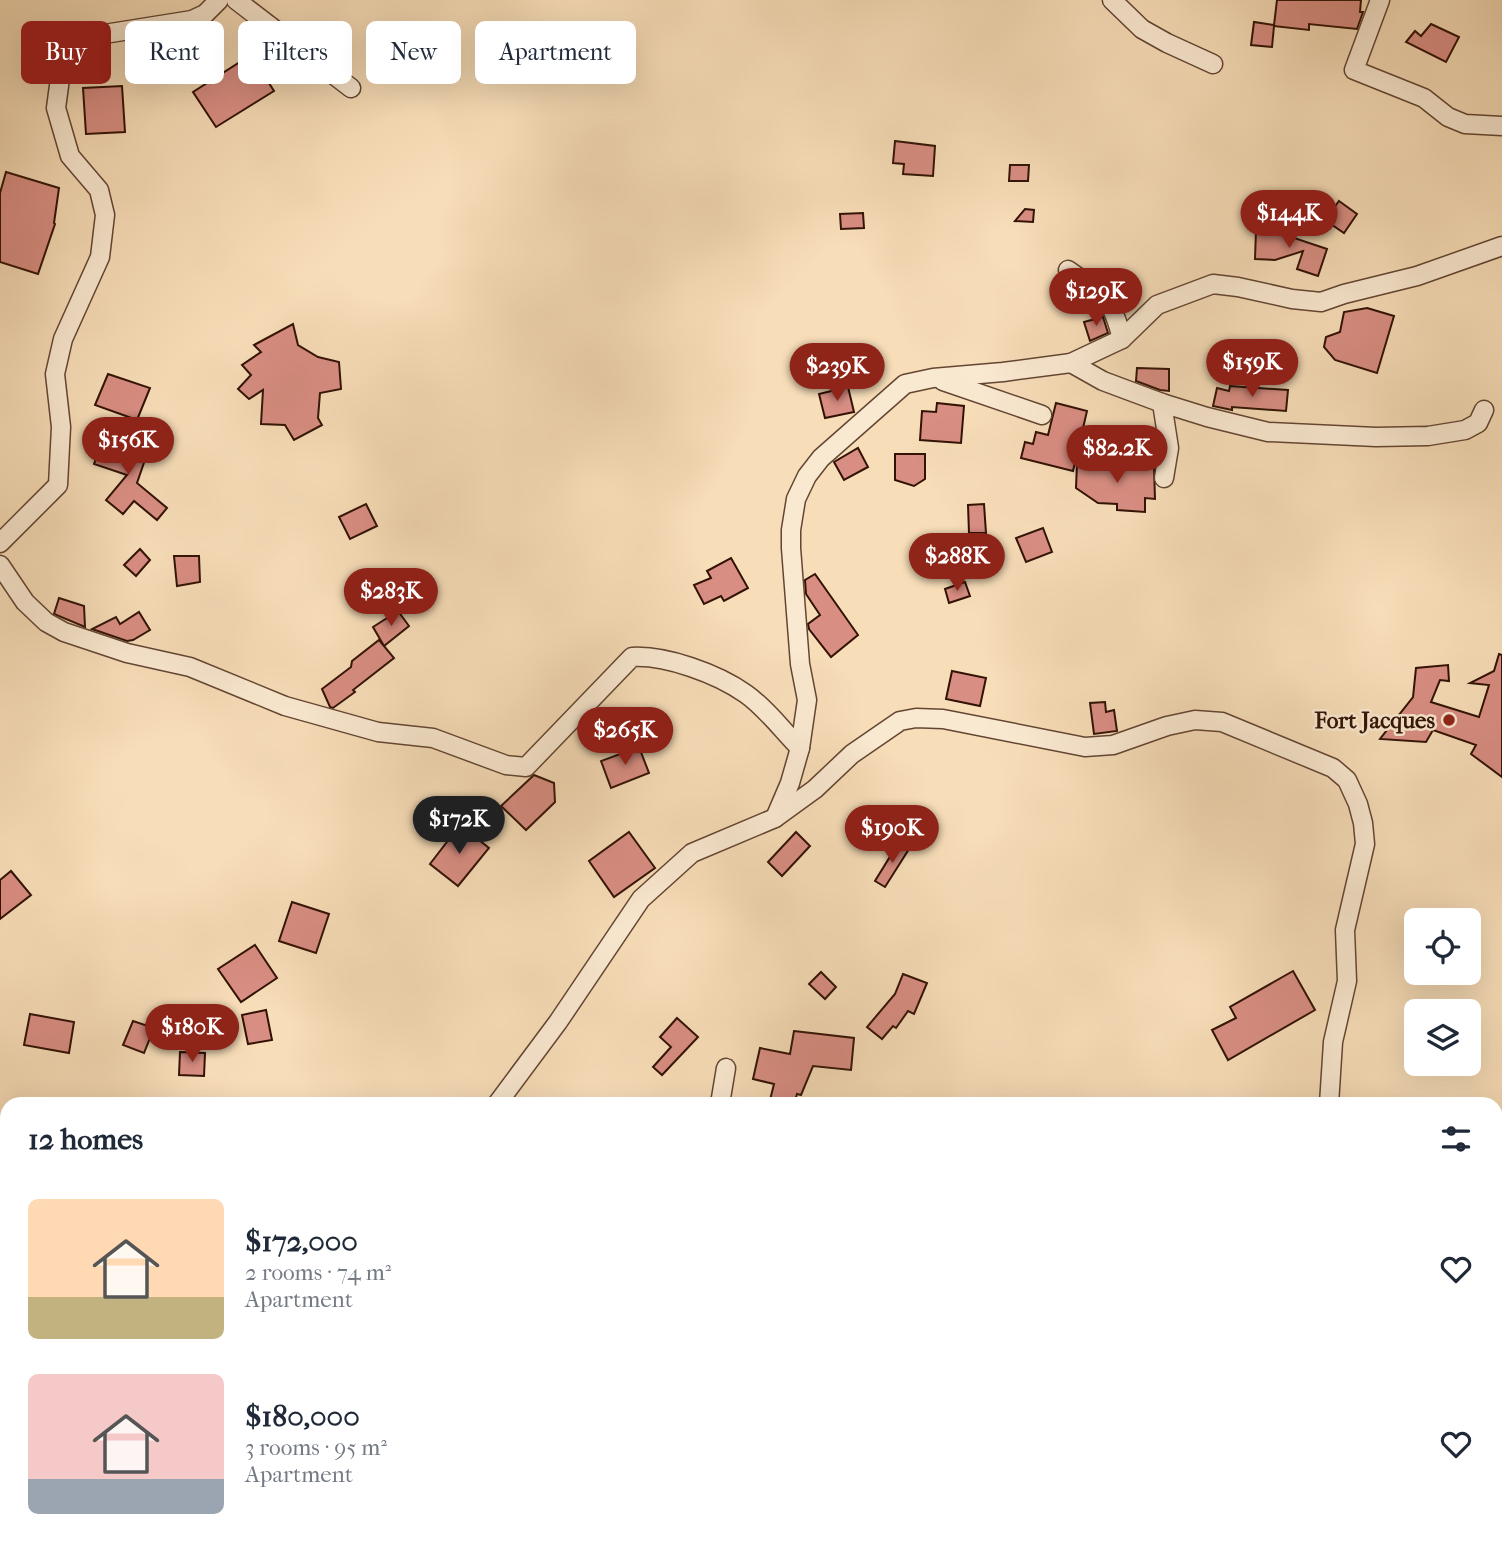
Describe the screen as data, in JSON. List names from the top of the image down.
{
  "places": ["Fort Jacques"],
  "page": {
    "chip": [
      "Buy",
      "Rent",
      "Filters",
      "New",
      "Apartment"
    ],
    "price": [
      "$144K",
      "$129K",
      "$159K",
      "$239K",
      "$156K",
      "$82.2K",
      "$288K",
      "$283K",
      "$265K",
      "$172K",
      "$190K",
      "$180K"
    ],
    "heading": "12 homes",
    "list": [
      {
        "name": "$172,000",
        "note": "2 rooms · 74 m² · Apartment"
      },
      {
        "name": "$180,000",
        "note": "3 rooms · 95 m² · Apartment"
      }
    ]
  }
}
